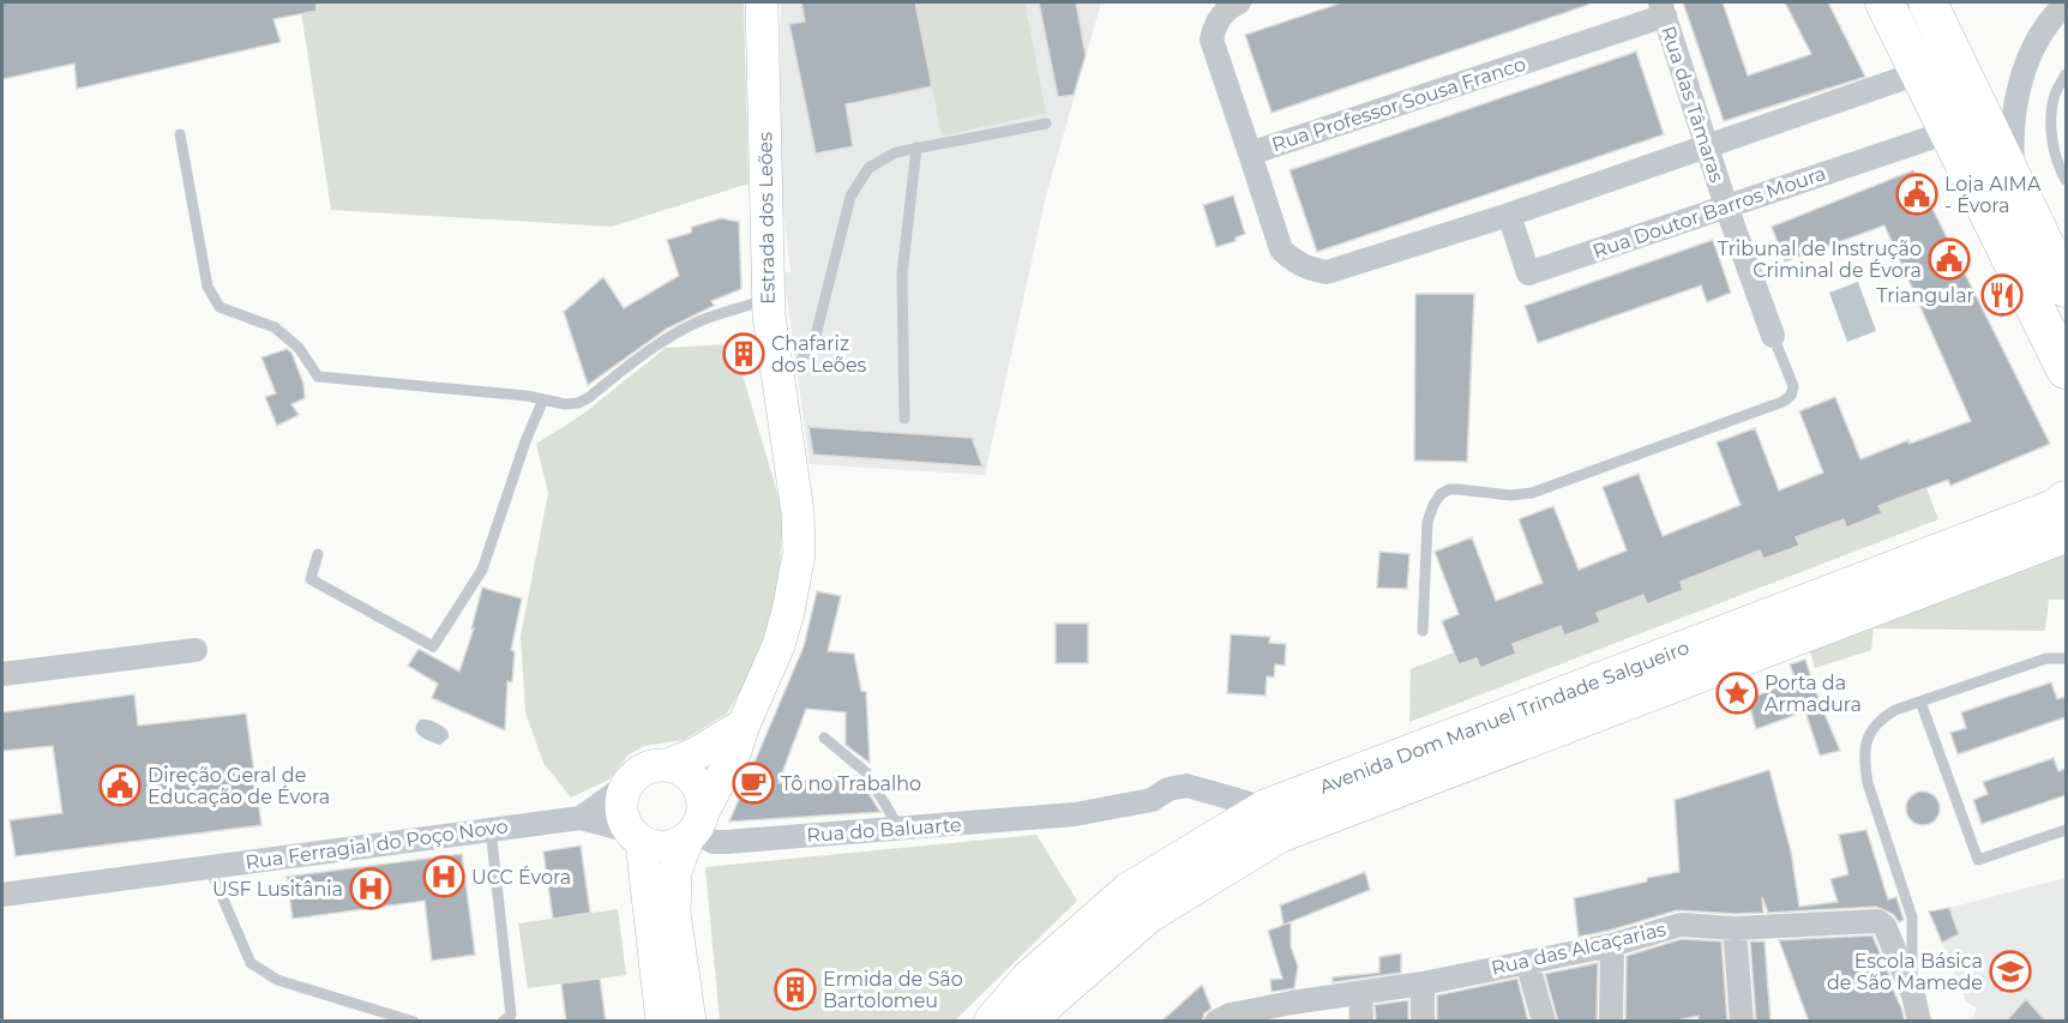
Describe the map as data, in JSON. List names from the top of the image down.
{
  "streets": {
    "main road": ["Estrada dos Leões", "Avenida Dom Manuel Trindade Salgueiro"],
    "street": [
      "Rua Professor Sousa Franco",
      "Rua das Tâmaras",
      "Rua Doutor Barros Moura",
      "Rua do Baluarte",
      "Rua Ferragial do Poço Novo",
      "Rua das Alcaçarias"
    ]
  },
  "crossings": [
    ["Rua Professor Sousa Franco", "Rua das Tâmaras"],
    ["Rua das Tâmaras", "Rua Doutor Barros Moura"],
    ["Estrada dos Leões", "Rua do Baluarte"],
    ["Avenida Dom Manuel Trindade Salgueiro", "Rua do Baluarte"]
  ],
  "places": {
    "public building": ["Loja AIMA - Évora", "Tribunal de Instrução Criminal de Évora", "Direção Geral de Educação de Évora"],
    "restaurant": ["Triangular"],
    "building": ["Chafariz dos Leões", "Ermida de São Bartolomeu"],
    "place": ["Porta da Armadura"],
    "cafe": ["Tô no Trabalho"],
    "hospital": ["UCC Évora", "USF Lusitânia"],
    "school or university": ["Escola Básica de São Mamede"]
  }
}
